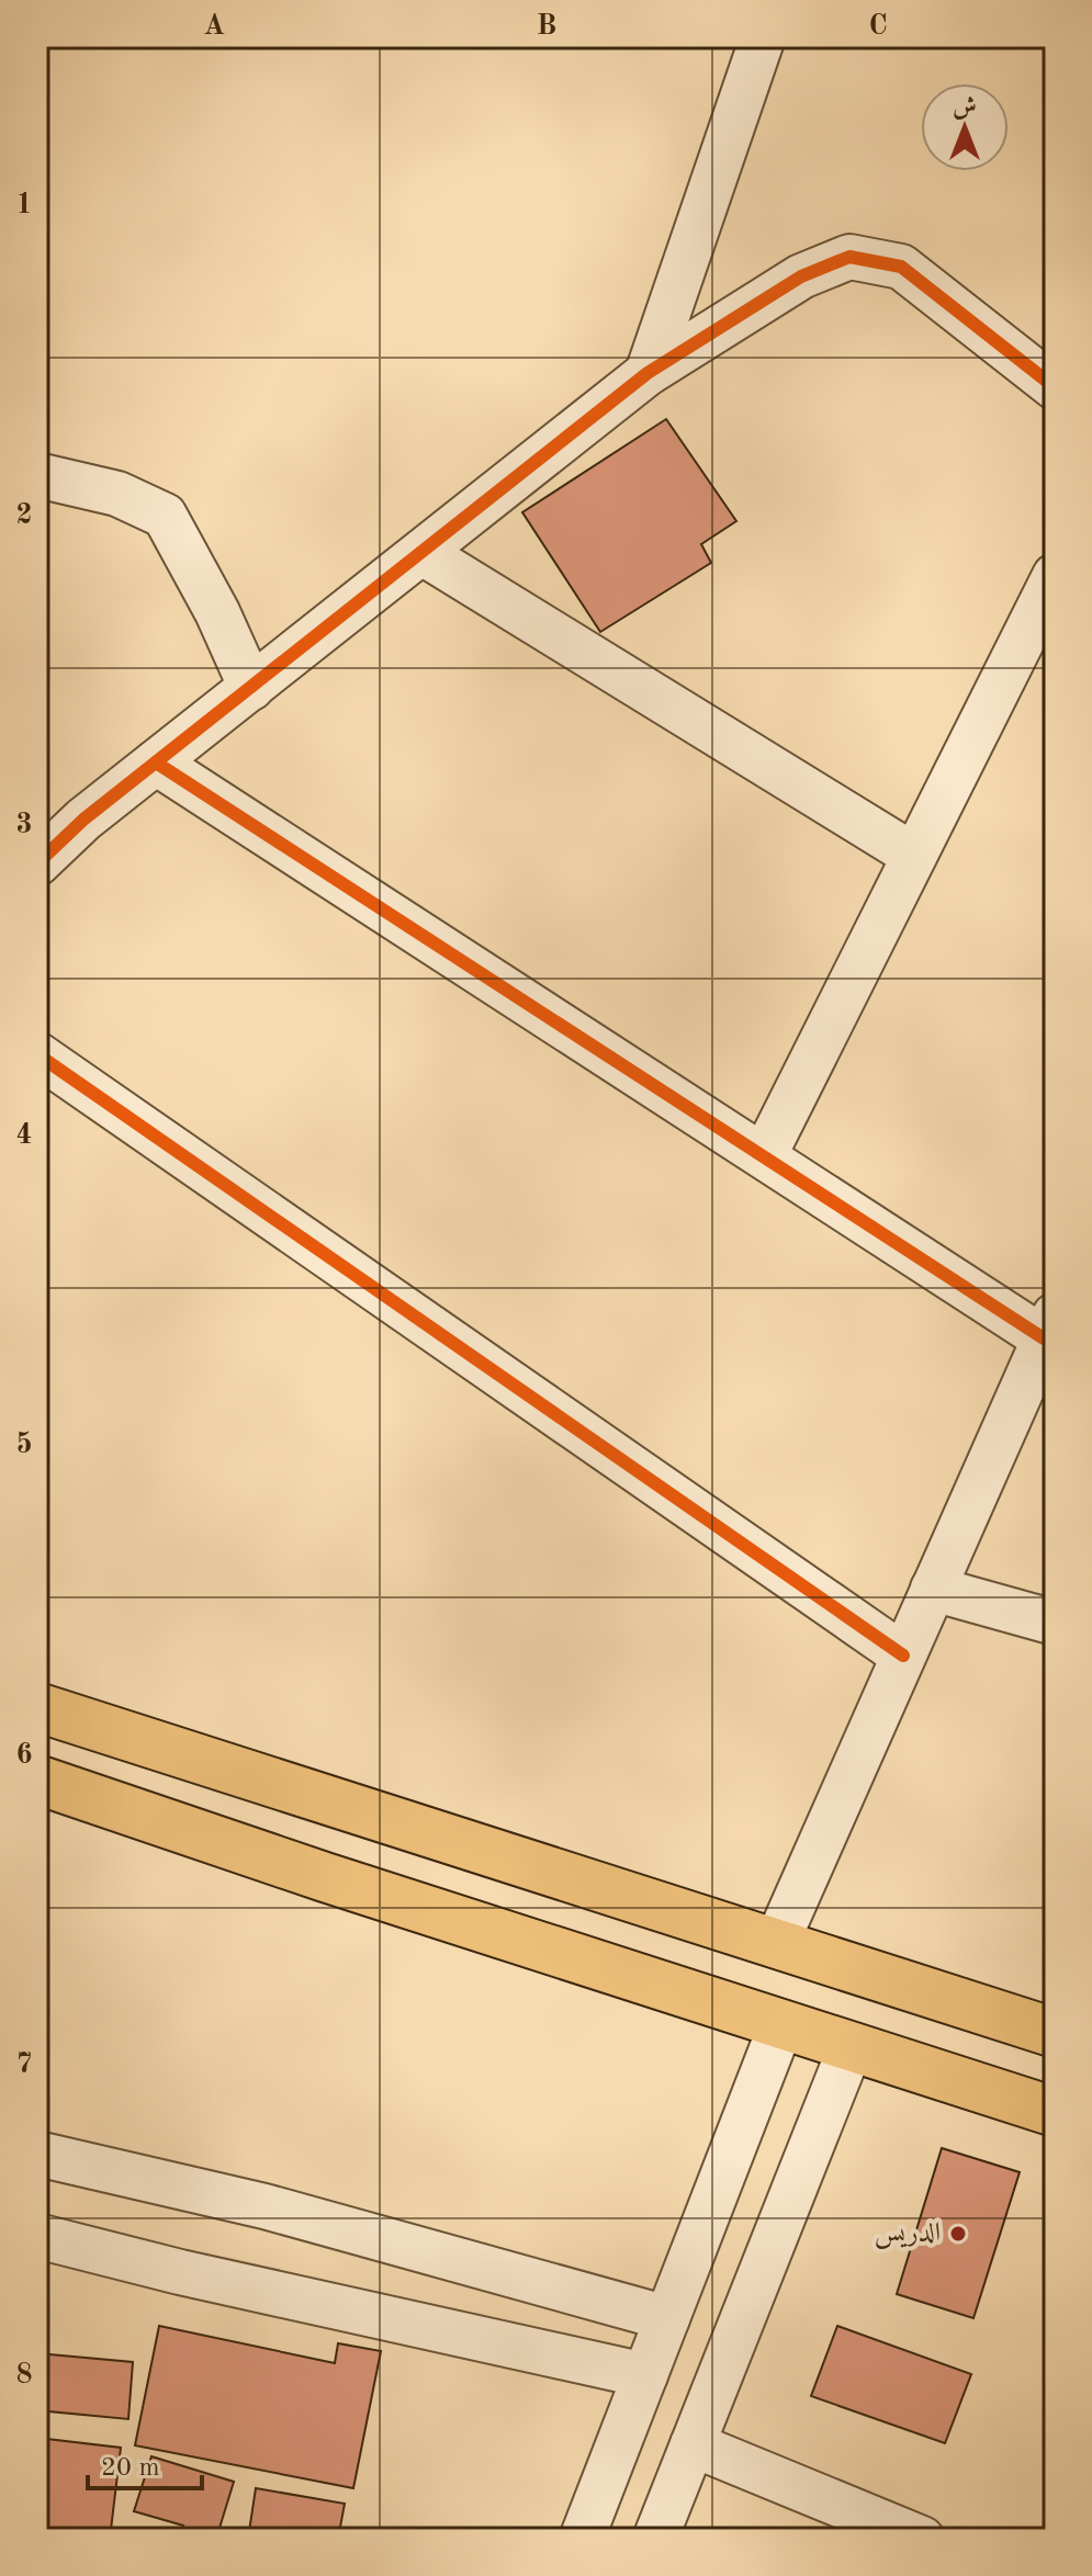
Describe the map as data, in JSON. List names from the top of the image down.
{
  "places": ["الدريس"],
  "scale_bar": "20 m",
  "north": "top",
  "grid": {
    "columns": ["A", "B", "C"],
    "rows": [
      "1",
      "2",
      "3",
      "4",
      "5",
      "6",
      "7",
      "8"
    ]
  }
}
